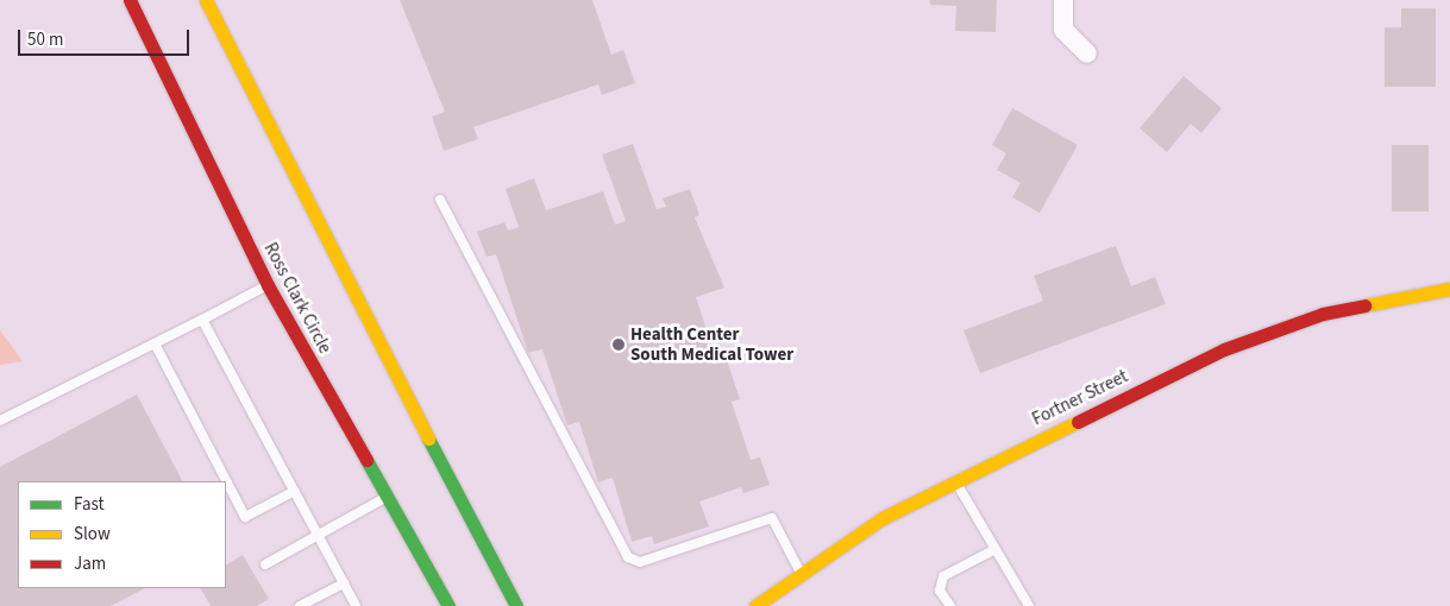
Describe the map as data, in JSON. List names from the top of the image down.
{
  "streets": {
    "main road": ["Ross Clark Circle", "Fortner Street"]
  },
  "places": ["Health Center South Medical Tower"],
  "legend": ["Fast", "Slow", "Jam"],
  "scale_bar": "50 m"
}
